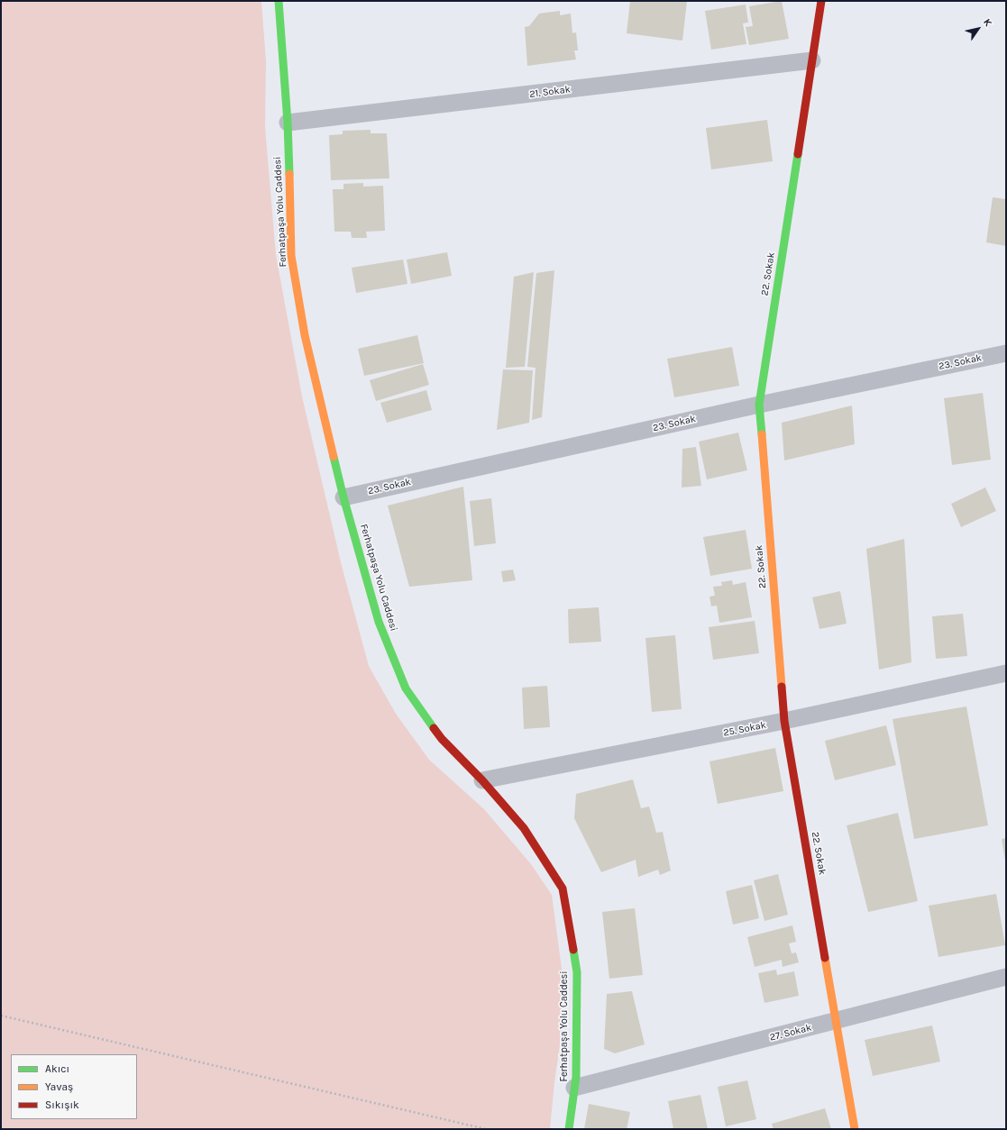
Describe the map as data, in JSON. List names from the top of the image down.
{
  "streets": {
    "main road": ["Ferhatpaşa Yolu Caddesi", "22. Sokak"],
    "street": [
      "21. Sokak",
      "23. Sokak",
      "25. Sokak",
      "27. Sokak"
    ]
  },
  "crossings": [
    ["21. Sokak", "Ferhatpaşa Yolu Caddesi"],
    ["21. Sokak", "22. Sokak"],
    ["Ferhatpaşa Yolu Caddesi", "23. Sokak"],
    ["Ferhatpaşa Yolu Caddesi", "25. Sokak"],
    ["Ferhatpaşa Yolu Caddesi", "27. Sokak"],
    ["22. Sokak", "23. Sokak"],
    ["22. Sokak", "25. Sokak"],
    ["22. Sokak", "27. Sokak"]
  ],
  "legend": ["Akıcı", "Yavaş", "Sıkışık"],
  "north": "top right"
}
